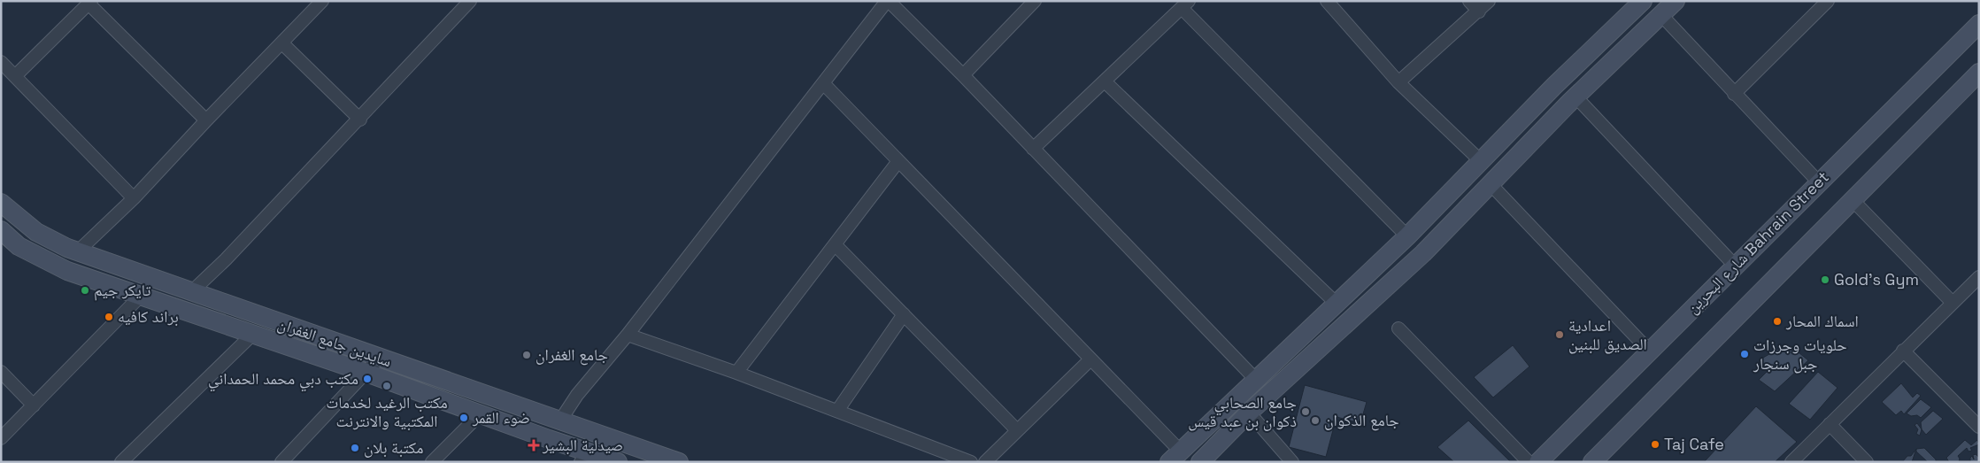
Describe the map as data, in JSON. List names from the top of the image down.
{
  "streets": {
    "street": ["شارع البحرين Bahrain Street", "سايدين جامع الغفران"]
  },
  "places": {
    "other": [
      "Gold's Gym",
      "تايكر جيم",
      "براند كافيه",
      "اسماك المحار",
      "اعدادية الصديق للبنين",
      "حلويات وجرزات جبل سنجار",
      "جامع الغفران",
      "مكتب دبي محمد الحمداني",
      "مكتب الرغيد لخدمات المكتبية والانترنت",
      "جامع الصحابي ذكوان بن عبد قيس",
      "ضوء القمر",
      "جامع الذكوان",
      "Taj Cafe",
      "مكتبة بلان"
    ],
    "health": ["صيدلية البشير"]
  }
}
